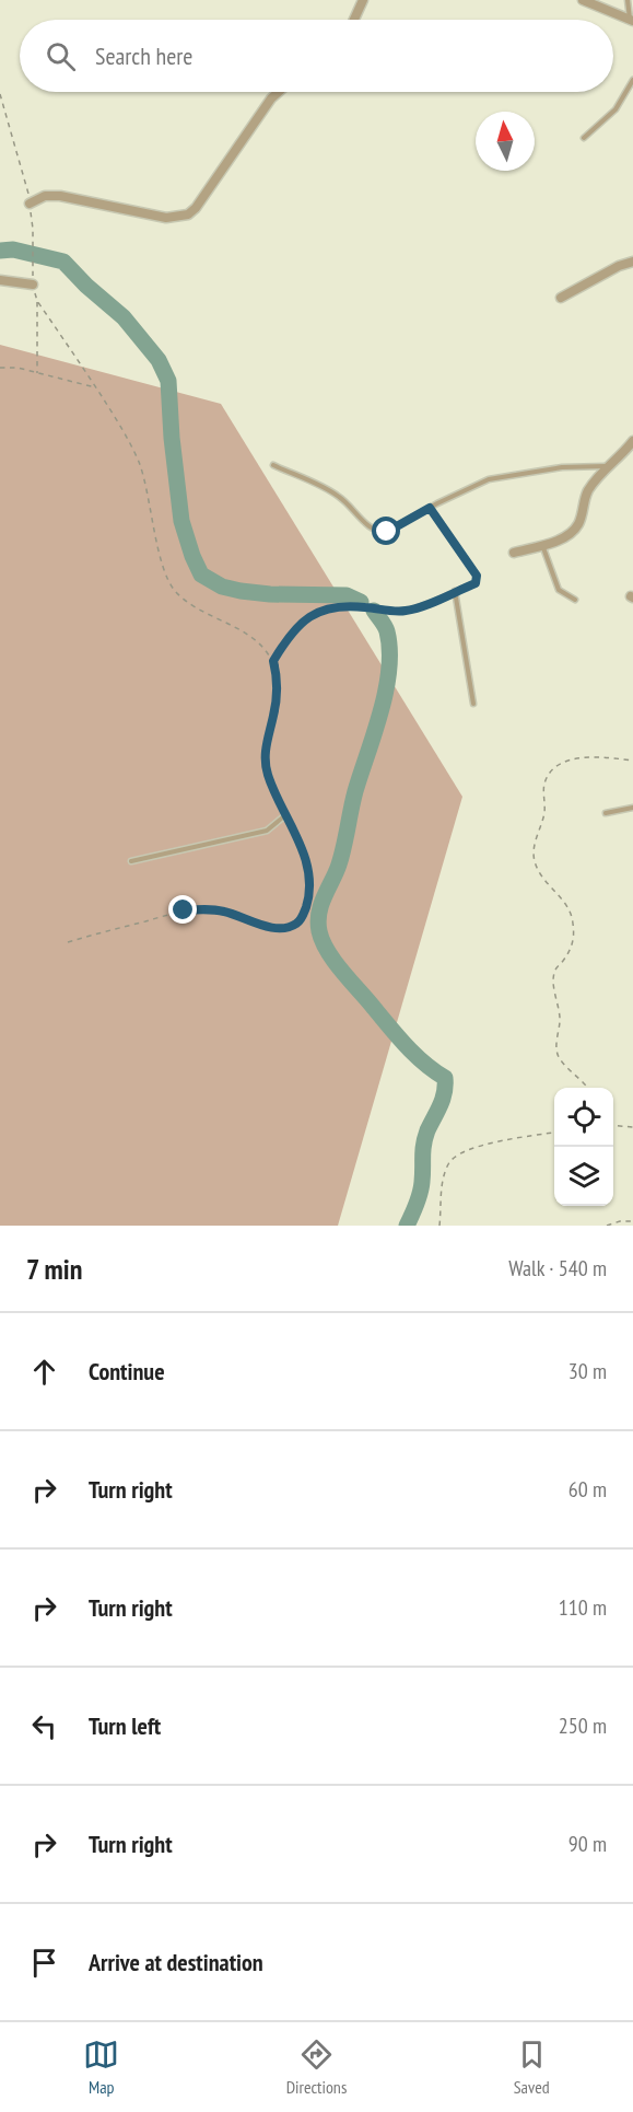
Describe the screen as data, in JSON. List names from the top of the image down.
{
  "north": "top",
  "page": {
    "search": "Search here",
    "heading": ["7 min", "Walk · 540 m"],
    "list": [
      ["Continue", "30 m"],
      ["Turn right", "60 m"],
      ["Turn right", "110 m"],
      ["Turn left", "250 m"],
      ["Turn right", "90 m"],
      "Arrive at destination"
    ],
    "nav": ["Map", "Directions", "Saved"]
  }
}
